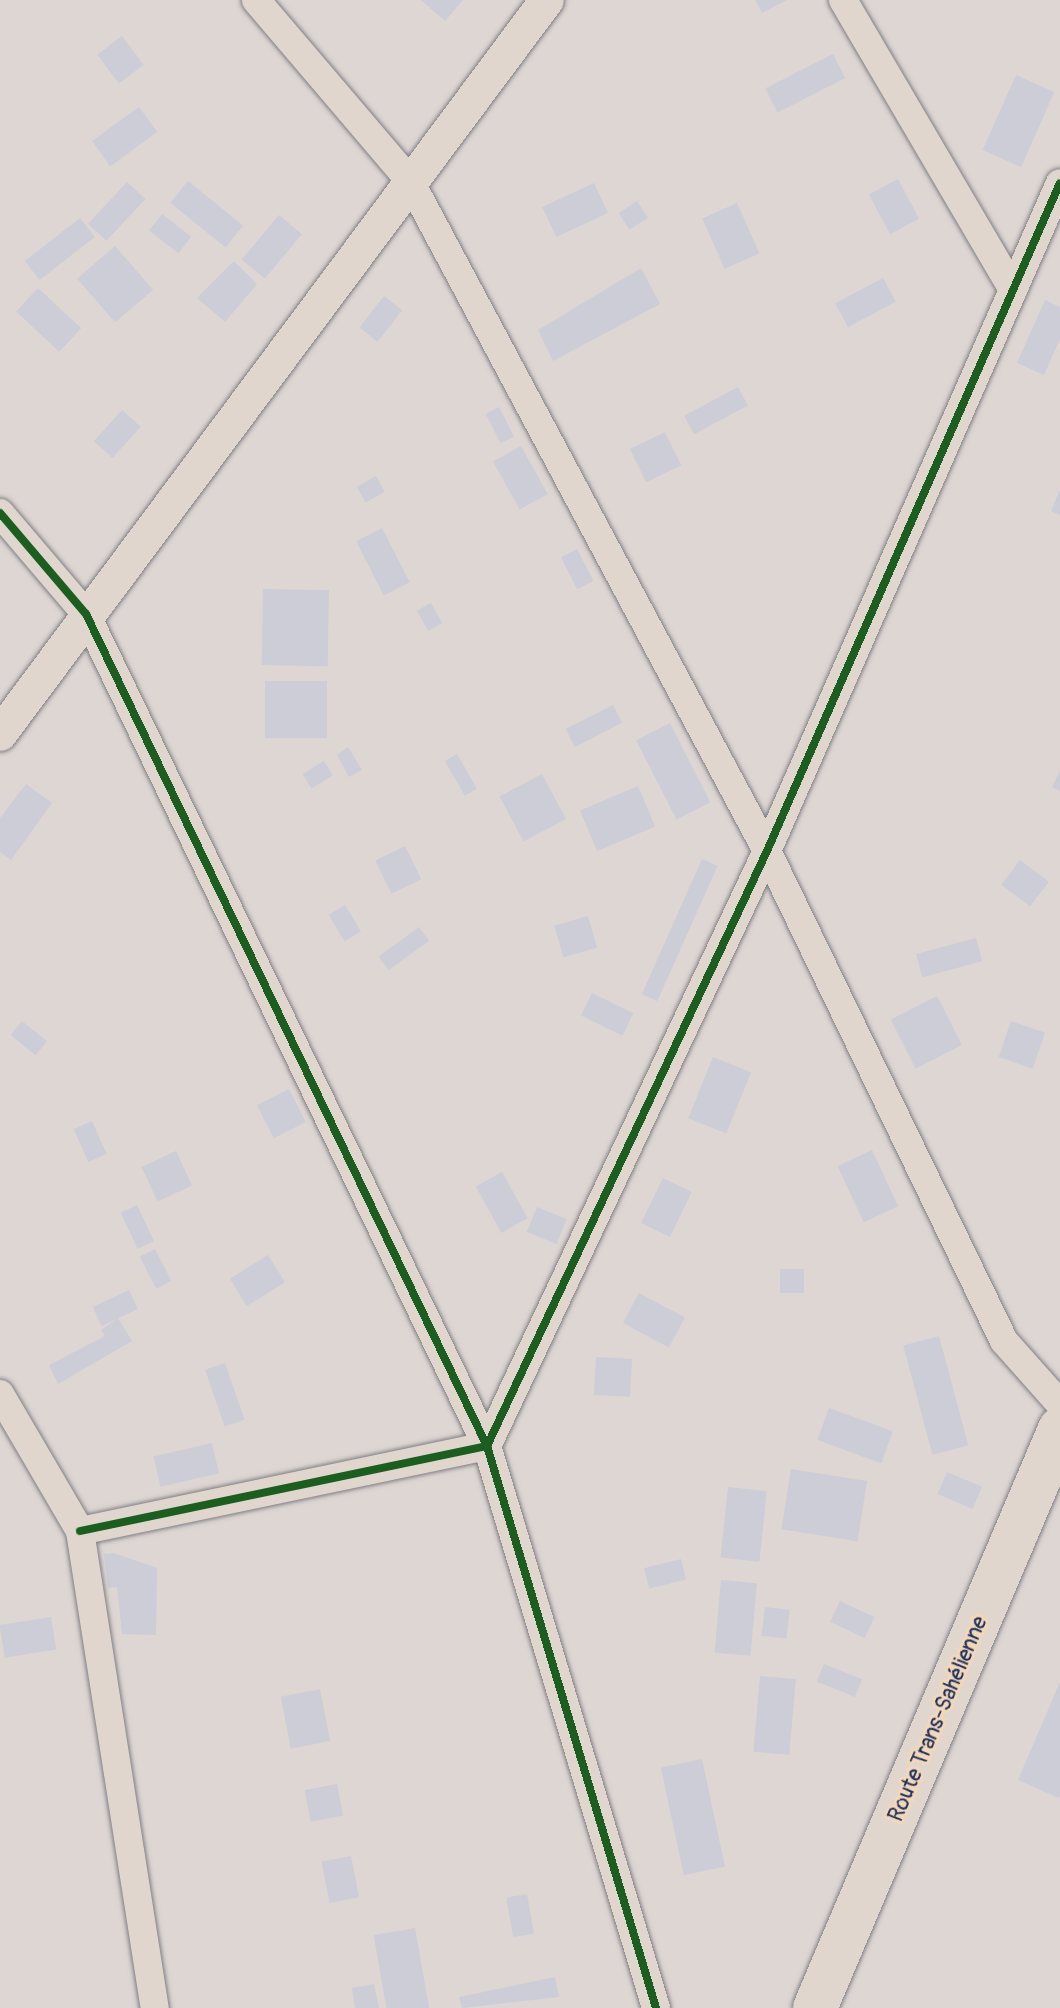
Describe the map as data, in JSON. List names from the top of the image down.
{
  "streets": {
    "highway": ["Route Trans-Sahélienne"]
  }
}
